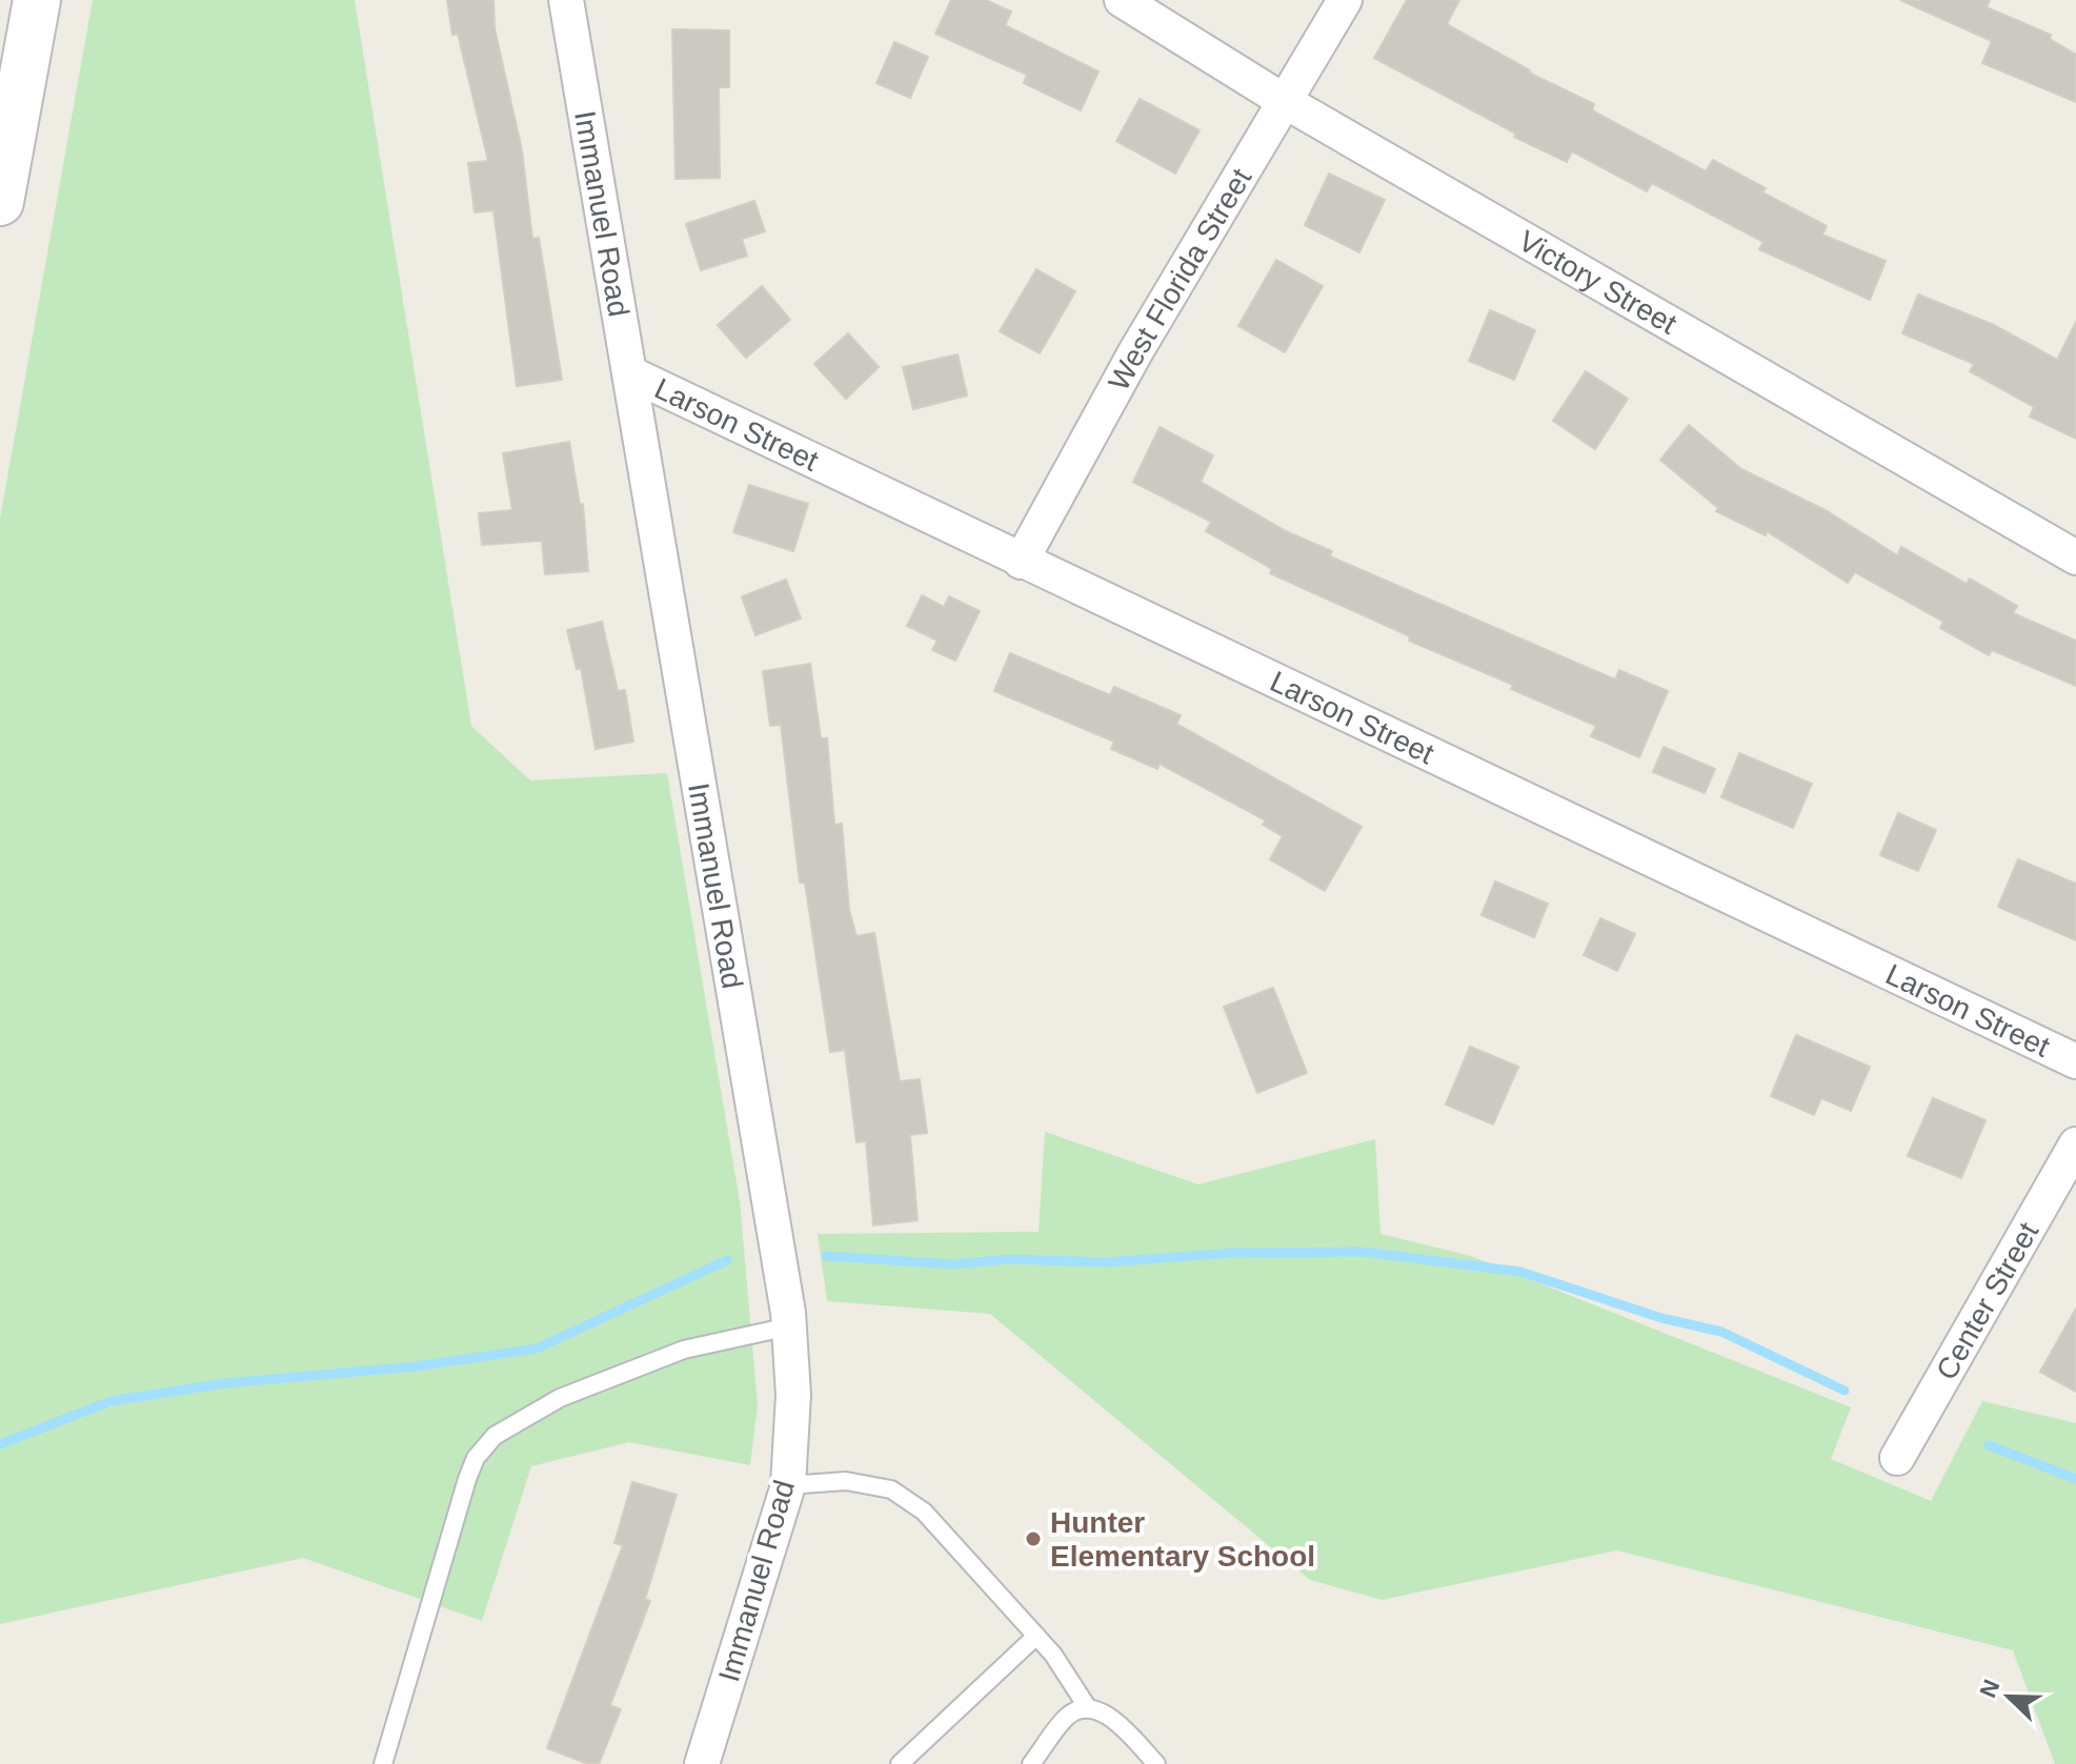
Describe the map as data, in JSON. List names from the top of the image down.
{
  "streets": {
    "street": [
      "Immanuel Road",
      "West Florida Street",
      "Victory Street",
      "Larson Street",
      "Center Street"
    ]
  },
  "crossings": [
    ["Immanuel Road", "Larson Street"],
    ["West Florida Street", "Victory Street"],
    ["West Florida Street", "Larson Street"]
  ],
  "places": ["Hunter Elementary School"],
  "north": "top left"
}
